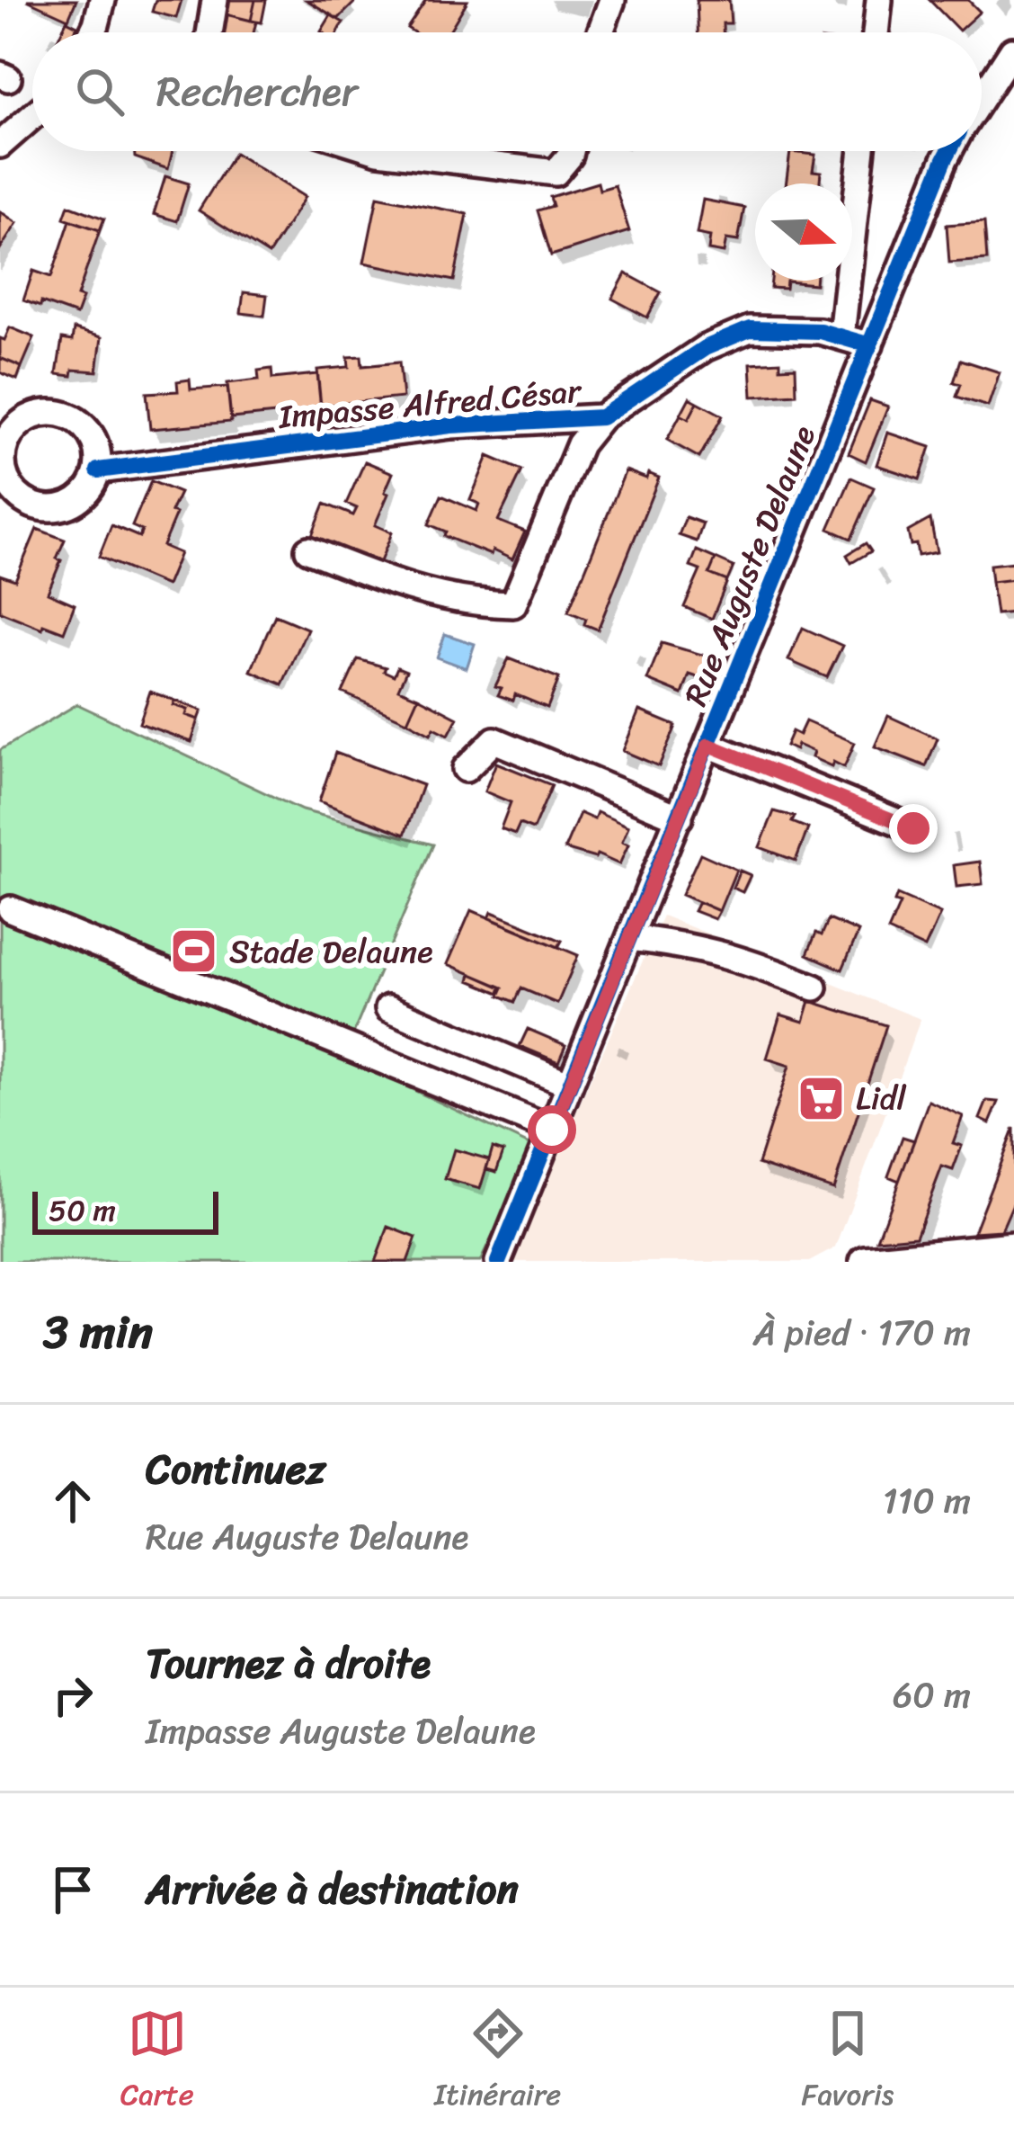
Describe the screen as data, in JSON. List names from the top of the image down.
{
  "streets": {
    "street": ["Impasse Alfred César", "Rue Auguste Delaune"]
  },
  "crossings": [
    ["Impasse Alfred César", "Rue Auguste Delaune"]
  ],
  "places": {
    "sports": ["Stade Delaune"],
    "supermarket": ["Lidl"]
  },
  "scale_bar": "50 m",
  "north": "right",
  "page": {
    "search": "Rechercher",
    "scale": "50 m",
    "heading": ["3 min", "À pied · 170 m"],
    "list": [
      ["Continuez", "Rue Auguste Delaune", "110 m"],
      ["Tournez à droite", "Impasse Auguste Delaune", "60 m"],
      "Arrivée à destination"
    ],
    "nav": ["Carte", "Itinéraire", "Favoris"]
  }
}
